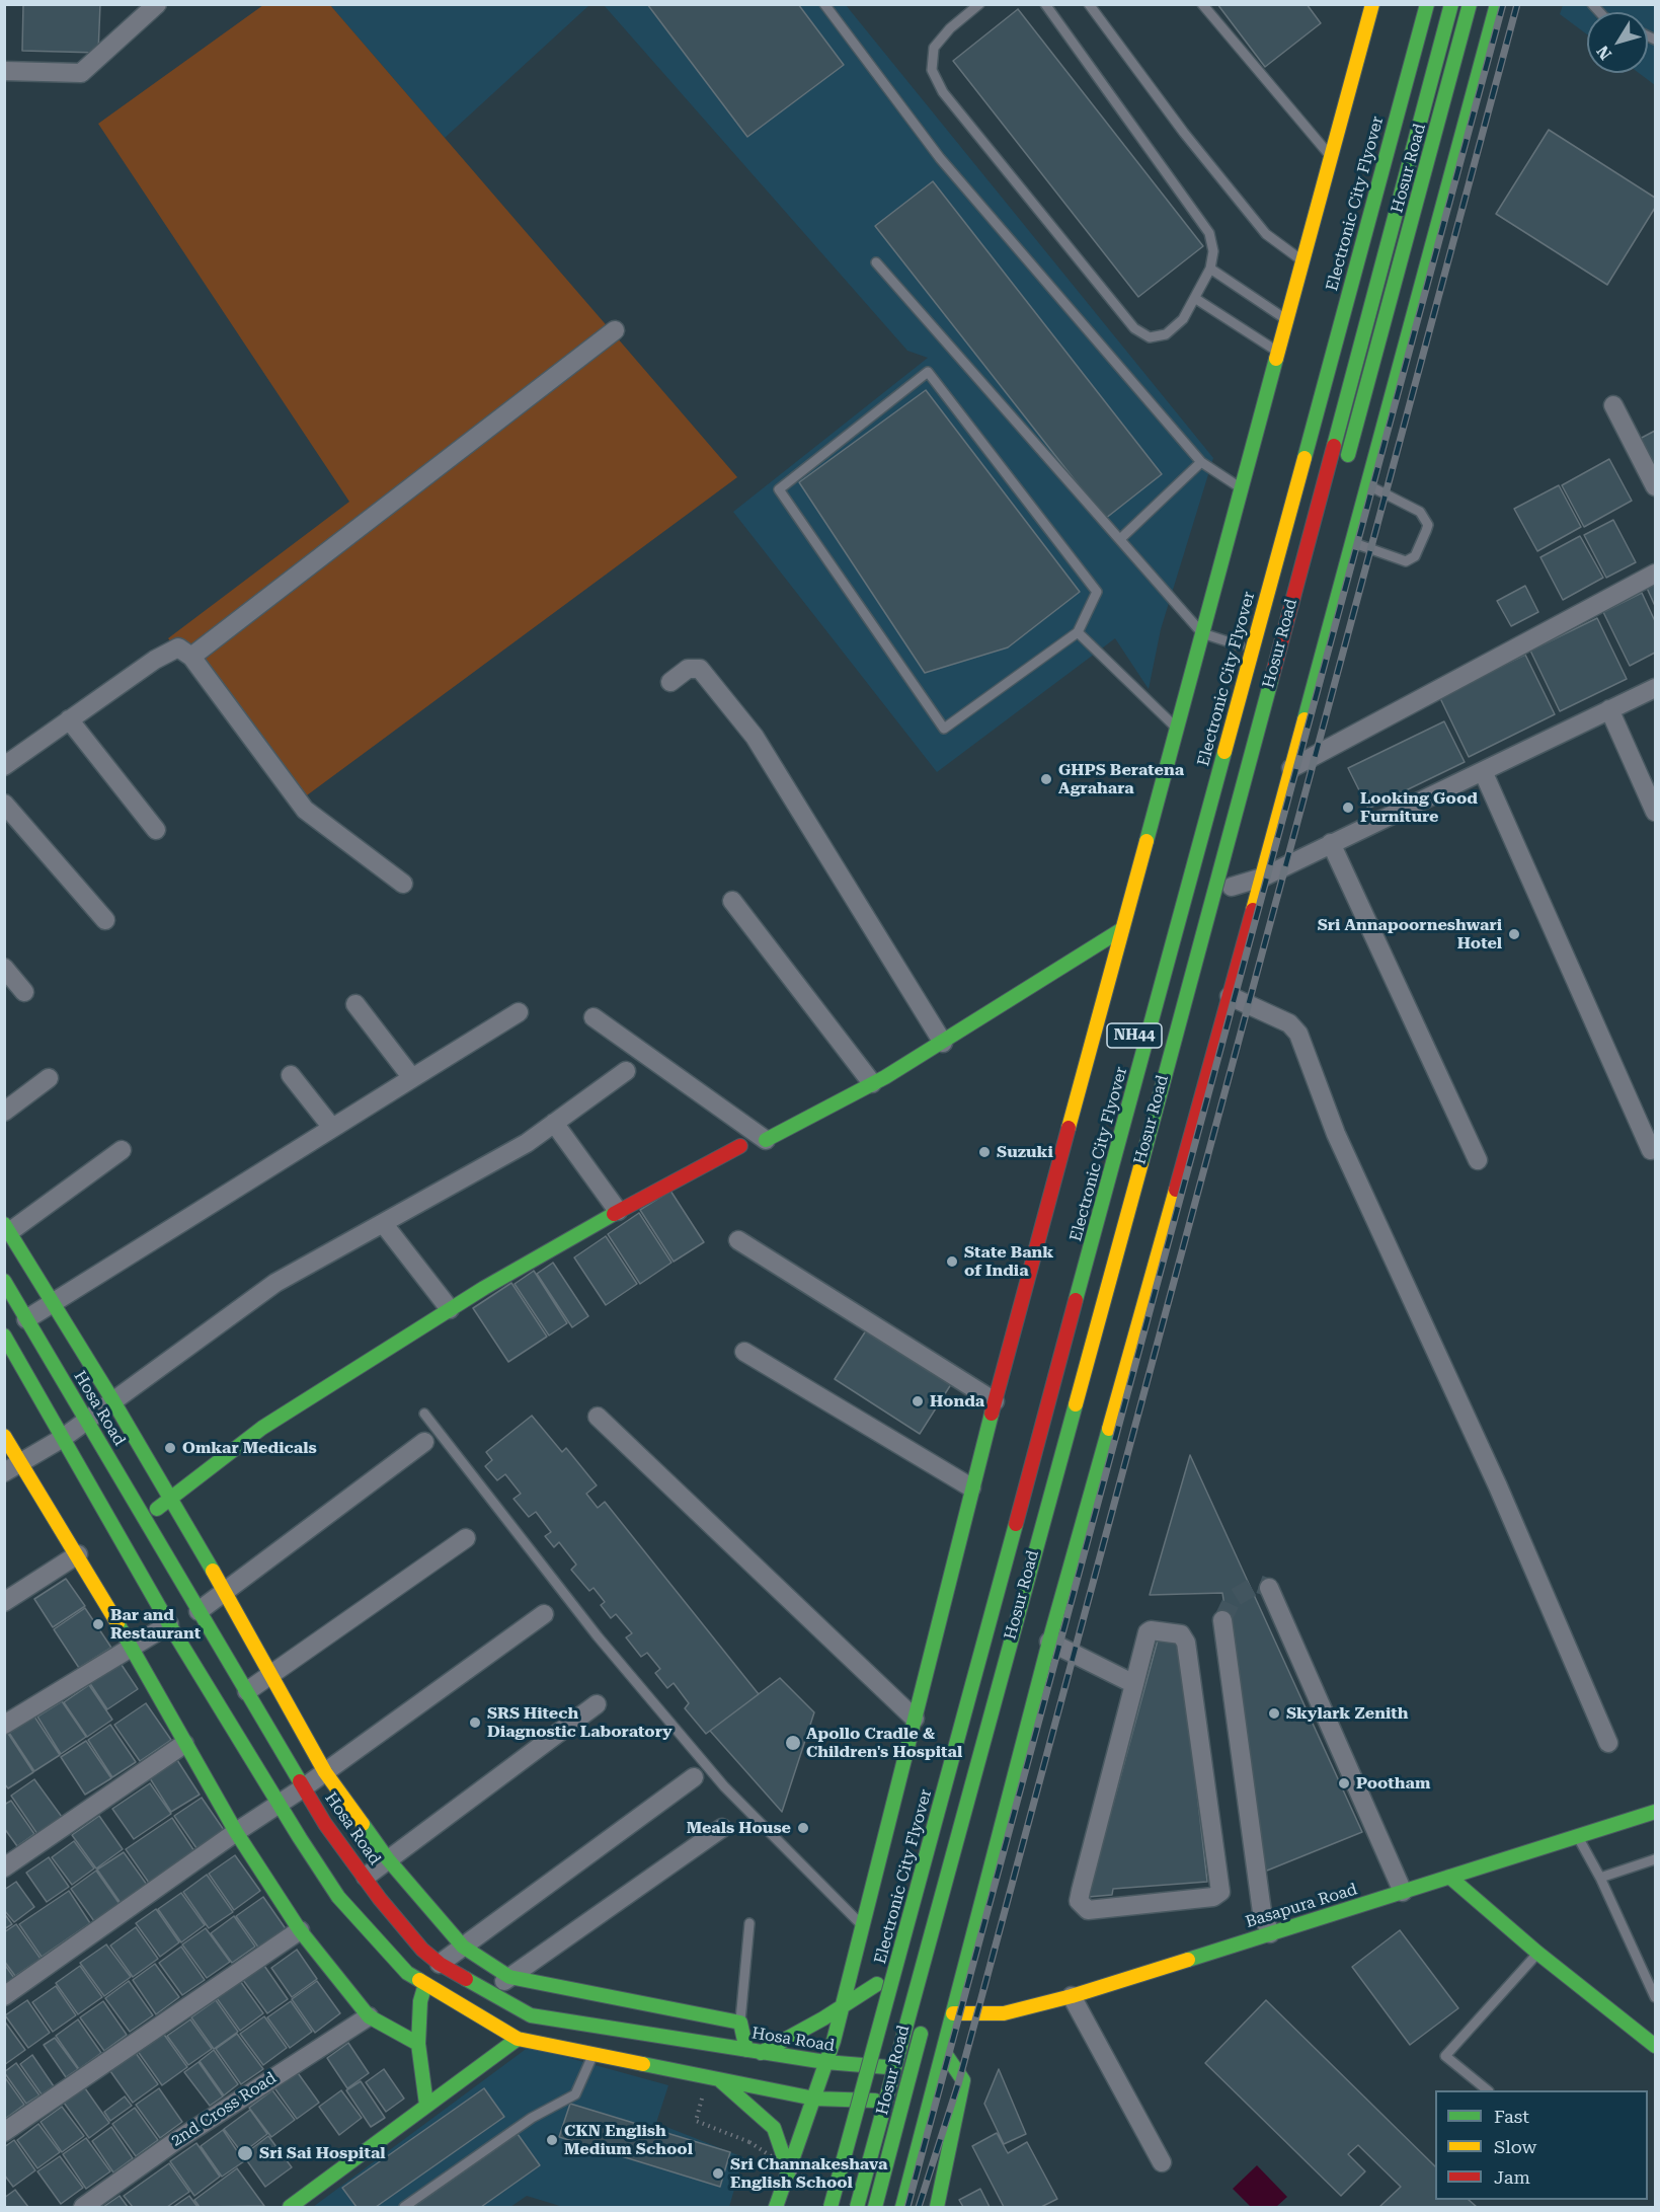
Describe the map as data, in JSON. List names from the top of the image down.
{
  "streets": {
    "main road": [
      "Hosur Road",
      "Electronic City Flyover",
      "NH44",
      "Hosa Road",
      "Basapura Road"
    ],
    "street": ["2nd Cross Road"]
  },
  "crossings": [
    ["Hosur Road", "Hosa Road"],
    ["NH44", "Hosa Road"]
  ],
  "places": [
    "GHPS Beratena Agrahara",
    "Looking Good Furniture",
    "Sri Annapoorneshwari Hotel",
    "Suzuki",
    "State Bank of India",
    "Honda",
    "Omkar Medicals",
    "Bar and Restaurant",
    "Skylark Zenith",
    "SRS Hitech Diagnostic Laboratory",
    "Apollo Cradle & Children's Hospital",
    "Pootham",
    "Meals House",
    "CKN English Medium School",
    "Sri Sai Hospital",
    "Sri Channakeshava English School"
  ],
  "legend": ["Fast", "Slow", "Jam"],
  "north": "bottom left"
}
